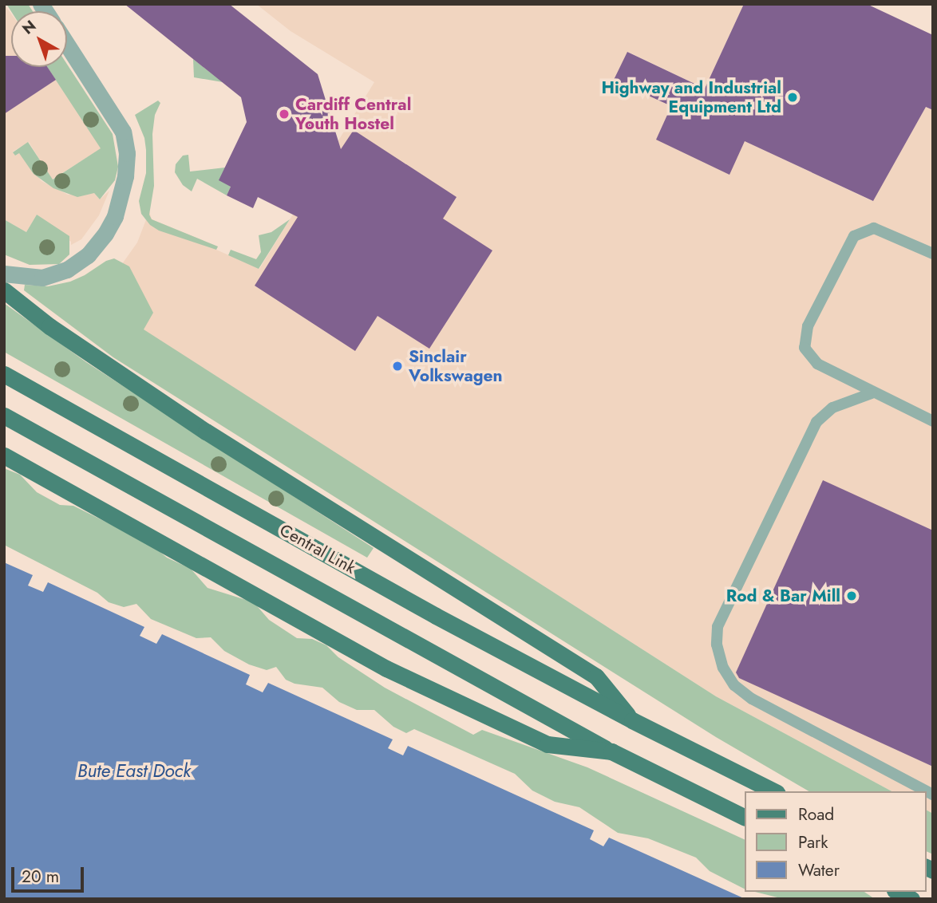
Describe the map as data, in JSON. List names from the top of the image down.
{
  "streets": {
    "main road": ["Central Link"]
  },
  "water": ["Bute East Dock"],
  "places": [
    "Highway and Industrial Equipment Ltd",
    "Cardiff Central Youth Hostel",
    "Sinclair Volkswagen",
    "Rod & Bar Mill"
  ],
  "legend": ["Road", "Park", "Water"],
  "scale_bar": "20 m",
  "north": "top left"
}
